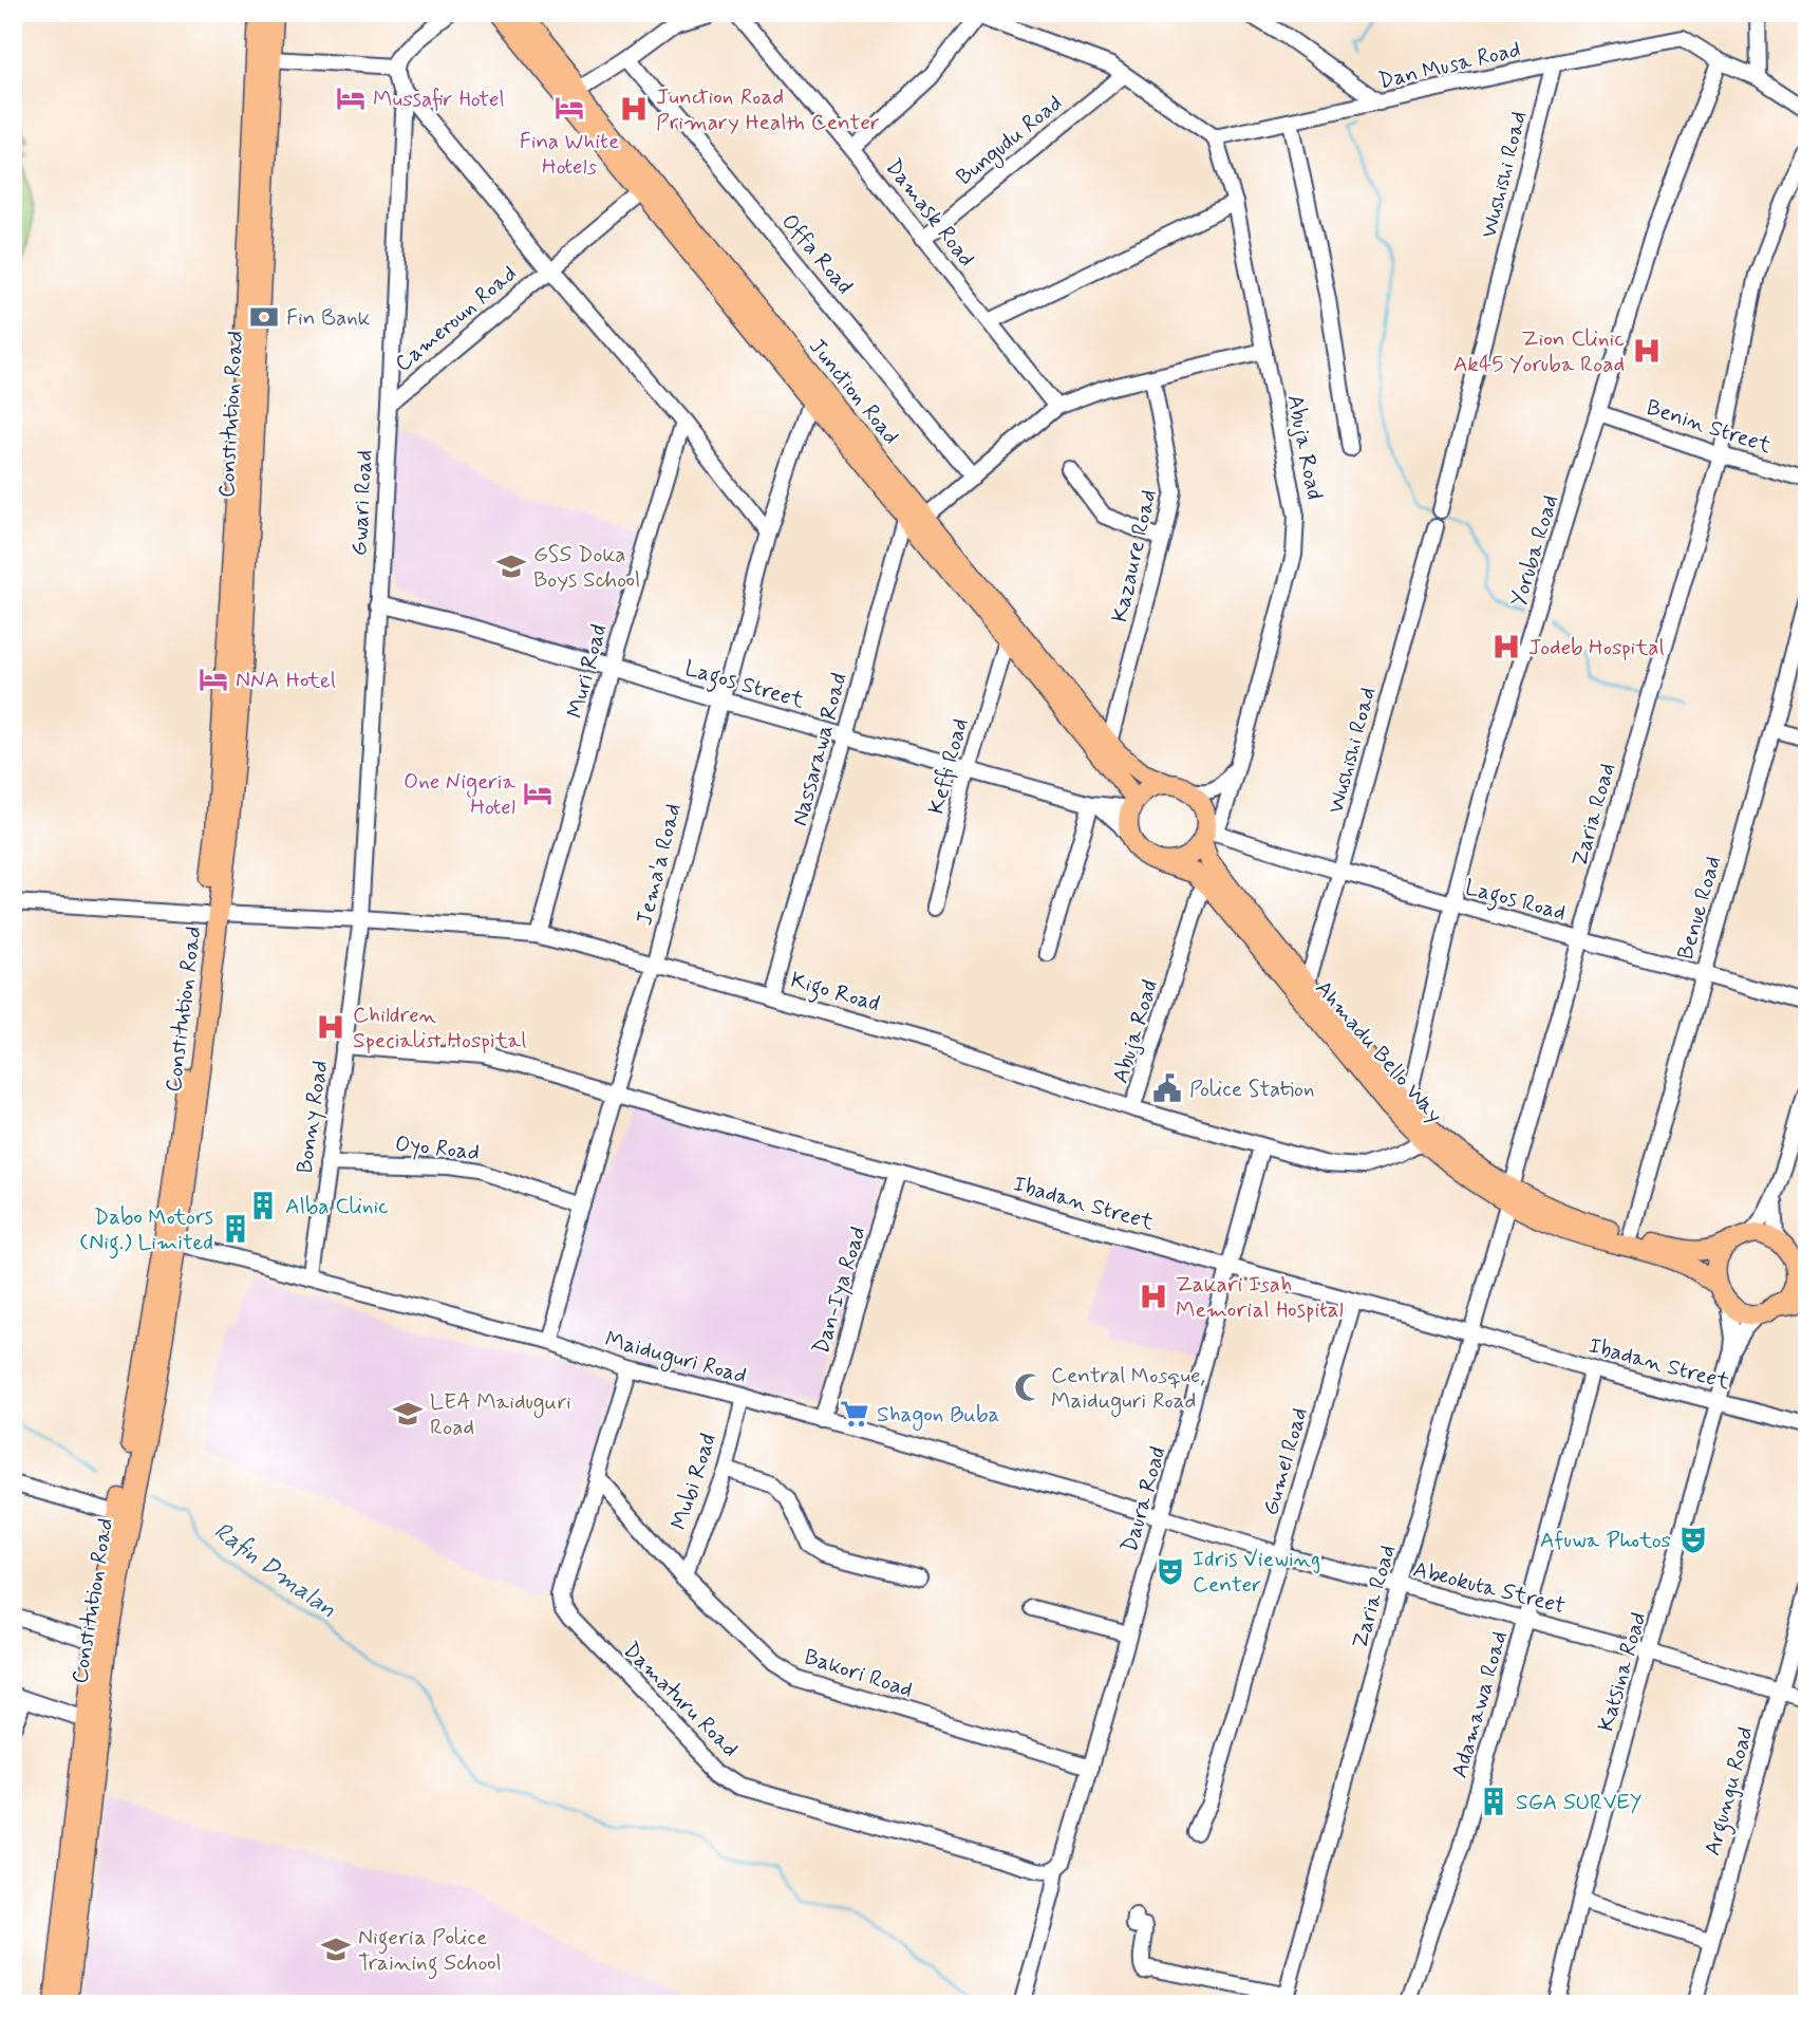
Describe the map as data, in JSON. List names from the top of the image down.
{
  "streets": {
    "main road": ["Junction Road", "Constitution Road", "Ahmadu Bello Way"],
    "street": [
      "Dan Musa Road",
      "Bungudu Road",
      "Wushishi Road",
      "Damask Road",
      "Offa Road",
      "Cameroun Road",
      "Benin Street",
      "Abuja Road",
      "Gwari Road",
      "Yoruba Road",
      "Kazaure Road",
      "Muri Road",
      "Lagos Street",
      "Nassarawa Road",
      "Keffi Road",
      "Zaria Road",
      "Jema'a Road",
      "Lagos Road",
      "Benue Road",
      "Kigo Road",
      "Bonny Road",
      "Oyo Road",
      "Ibadan Street",
      "Dan-Iya Road",
      "Maiduguri Road",
      "Gumel Road",
      "Mubi Road",
      "Daura Road",
      "Abeokuta Street",
      "Katsina Road",
      "Bakori Road",
      "Damaturu Road",
      "Adamawa Road",
      "Argungu Road"
    ]
  },
  "crossings": [
    ["Dan Musa Road", "Wushishi Road"],
    ["Dan Musa Road", "Abuja Road"],
    ["Dan Musa Road", "Yoruba Road"],
    ["Bungudu Road", "Damask Road"],
    ["Wushishi Road", "Lagos Road"],
    ["Wushishi Road", "Ahmadu Bello Way"],
    ["Cameroun Road", "Junction Road"],
    ["Cameroun Road", "Gwari Road"],
    ["Junction Road", "Abuja Road"],
    ["Junction Road", "Kazaure Road"],
    ["Junction Road", "Lagos Street"],
    ["Junction Road", "Nassarawa Road"],
    ["Junction Road", "Keffi Road"],
    ["Junction Road", "Jema'a Road"],
    ["Junction Road", "Lagos Road"],
    ["Junction Road", "Ahmadu Bello Way"],
    ["Constitution Road", "Kigo Road"],
    ["Constitution Road", "Maiduguri Road"],
    ["Benin Street", "Yoruba Road"],
    ["Benin Street", "Zaria Road"],
    ["Abuja Road", "Lagos Street"],
    ["Abuja Road", "Lagos Road"],
    ["Abuja Road", "Kigo Road"],
    ["Abuja Road", "Ahmadu Bello Way"],
    ["Gwari Road", "Muri Road"],
    ["Gwari Road", "Lagos Street"],
    ["Gwari Road", "Jema'a Road"],
    ["Gwari Road", "Kigo Road"],
    ["Gwari Road", "Bonny Road"],
    ["Yoruba Road", "Lagos Road"],
    ["Yoruba Road", "Ahmadu Bello Way"],
    ["Muri Road", "Lagos Street"],
    ["Muri Road", "Kigo Road"],
    ["Lagos Street", "Nassarawa Road"],
    ["Lagos Street", "Keffi Road"],
    ["Lagos Street", "Jema'a Road"],
    ["Lagos Street", "Lagos Road"],
    ["Lagos Street", "Ahmadu Bello Way"],
    ["Nassarawa Road", "Kigo Road"],
    ["Zaria Road", "Lagos Road"],
    ["Zaria Road", "Ahmadu Bello Way"],
    ["Zaria Road", "Ibadan Street"],
    ["Zaria Road", "Abeokuta Street"],
    ["Jema'a Road", "Kigo Road"],
    ["Jema'a Road", "Oyo Road"],
    ["Jema'a Road", "Ibadan Street"],
    ["Jema'a Road", "Maiduguri Road"],
    ["Lagos Road", "Benue Road"],
    ["Lagos Road", "Ahmadu Bello Way"],
    ["Benue Road", "Ahmadu Bello Way"],
    ["Kigo Road", "Ahmadu Bello Way"],
    ["Kigo Road", "Bonny Road"],
    ["Kigo Road", "Daura Road"],
    ["Ahmadu Bello Way", "Katsina Road"],
    ["Bonny Road", "Oyo Road"],
    ["Bonny Road", "Ibadan Street"],
    ["Bonny Road", "Maiduguri Road"],
    ["Ibadan Street", "Dan-Iya Road"],
    ["Ibadan Street", "Gumel Road"],
    ["Ibadan Street", "Daura Road"],
    ["Ibadan Street", "Katsina Road"],
    ["Ibadan Street", "Adamawa Road"],
    ["Dan-Iya Road", "Maiduguri Road"],
    ["Maiduguri Road", "Mubi Road"],
    ["Maiduguri Road", "Daura Road"],
    ["Maiduguri Road", "Abeokuta Street"],
    ["Maiduguri Road", "Damaturu Road"],
    ["Gumel Road", "Abeokuta Street"],
    ["Mubi Road", "Bakori Road"],
    ["Daura Road", "Abeokuta Street"],
    ["Daura Road", "Bakori Road"],
    ["Daura Road", "Damaturu Road"],
    ["Abeokuta Street", "Katsina Road"],
    ["Abeokuta Street", "Adamawa Road"],
    ["Abeokuta Street", "Argungu Road"],
    ["Bakori Road", "Damaturu Road"]
  ],
  "water": ["Rafin Dmalan"],
  "places": {
    "hotel": [
      "Mussafir Hotel",
      "Fina White Hotels",
      "NNA Hotel",
      "One Nigeria Hotel"
    ],
    "hospital": [
      "Junction Road Primary Health Center",
      "Zion Clinic Ak45 Yoruba Road",
      "Jodeb Hospital",
      "Children Specialist Hospital",
      "Zakari Isah Memorial Hospital"
    ],
    "bank": ["Fin Bank"],
    "school or university": ["GSS Doka Boys School", "LEA Maiduguri Road", "Nigeria Police Training School"],
    "public building": ["Police Station"],
    "building": ["Alba Clinic", "Dabo Motors (Nig.) Limited", "SGA SURVEY"],
    "mosque": ["Central Mosque, Maiduguri Road"],
    "supermarket": ["Shagon Buba"],
    "theatre": ["Afuwa Photos", "Idris Viewing Center"]
  }
}
